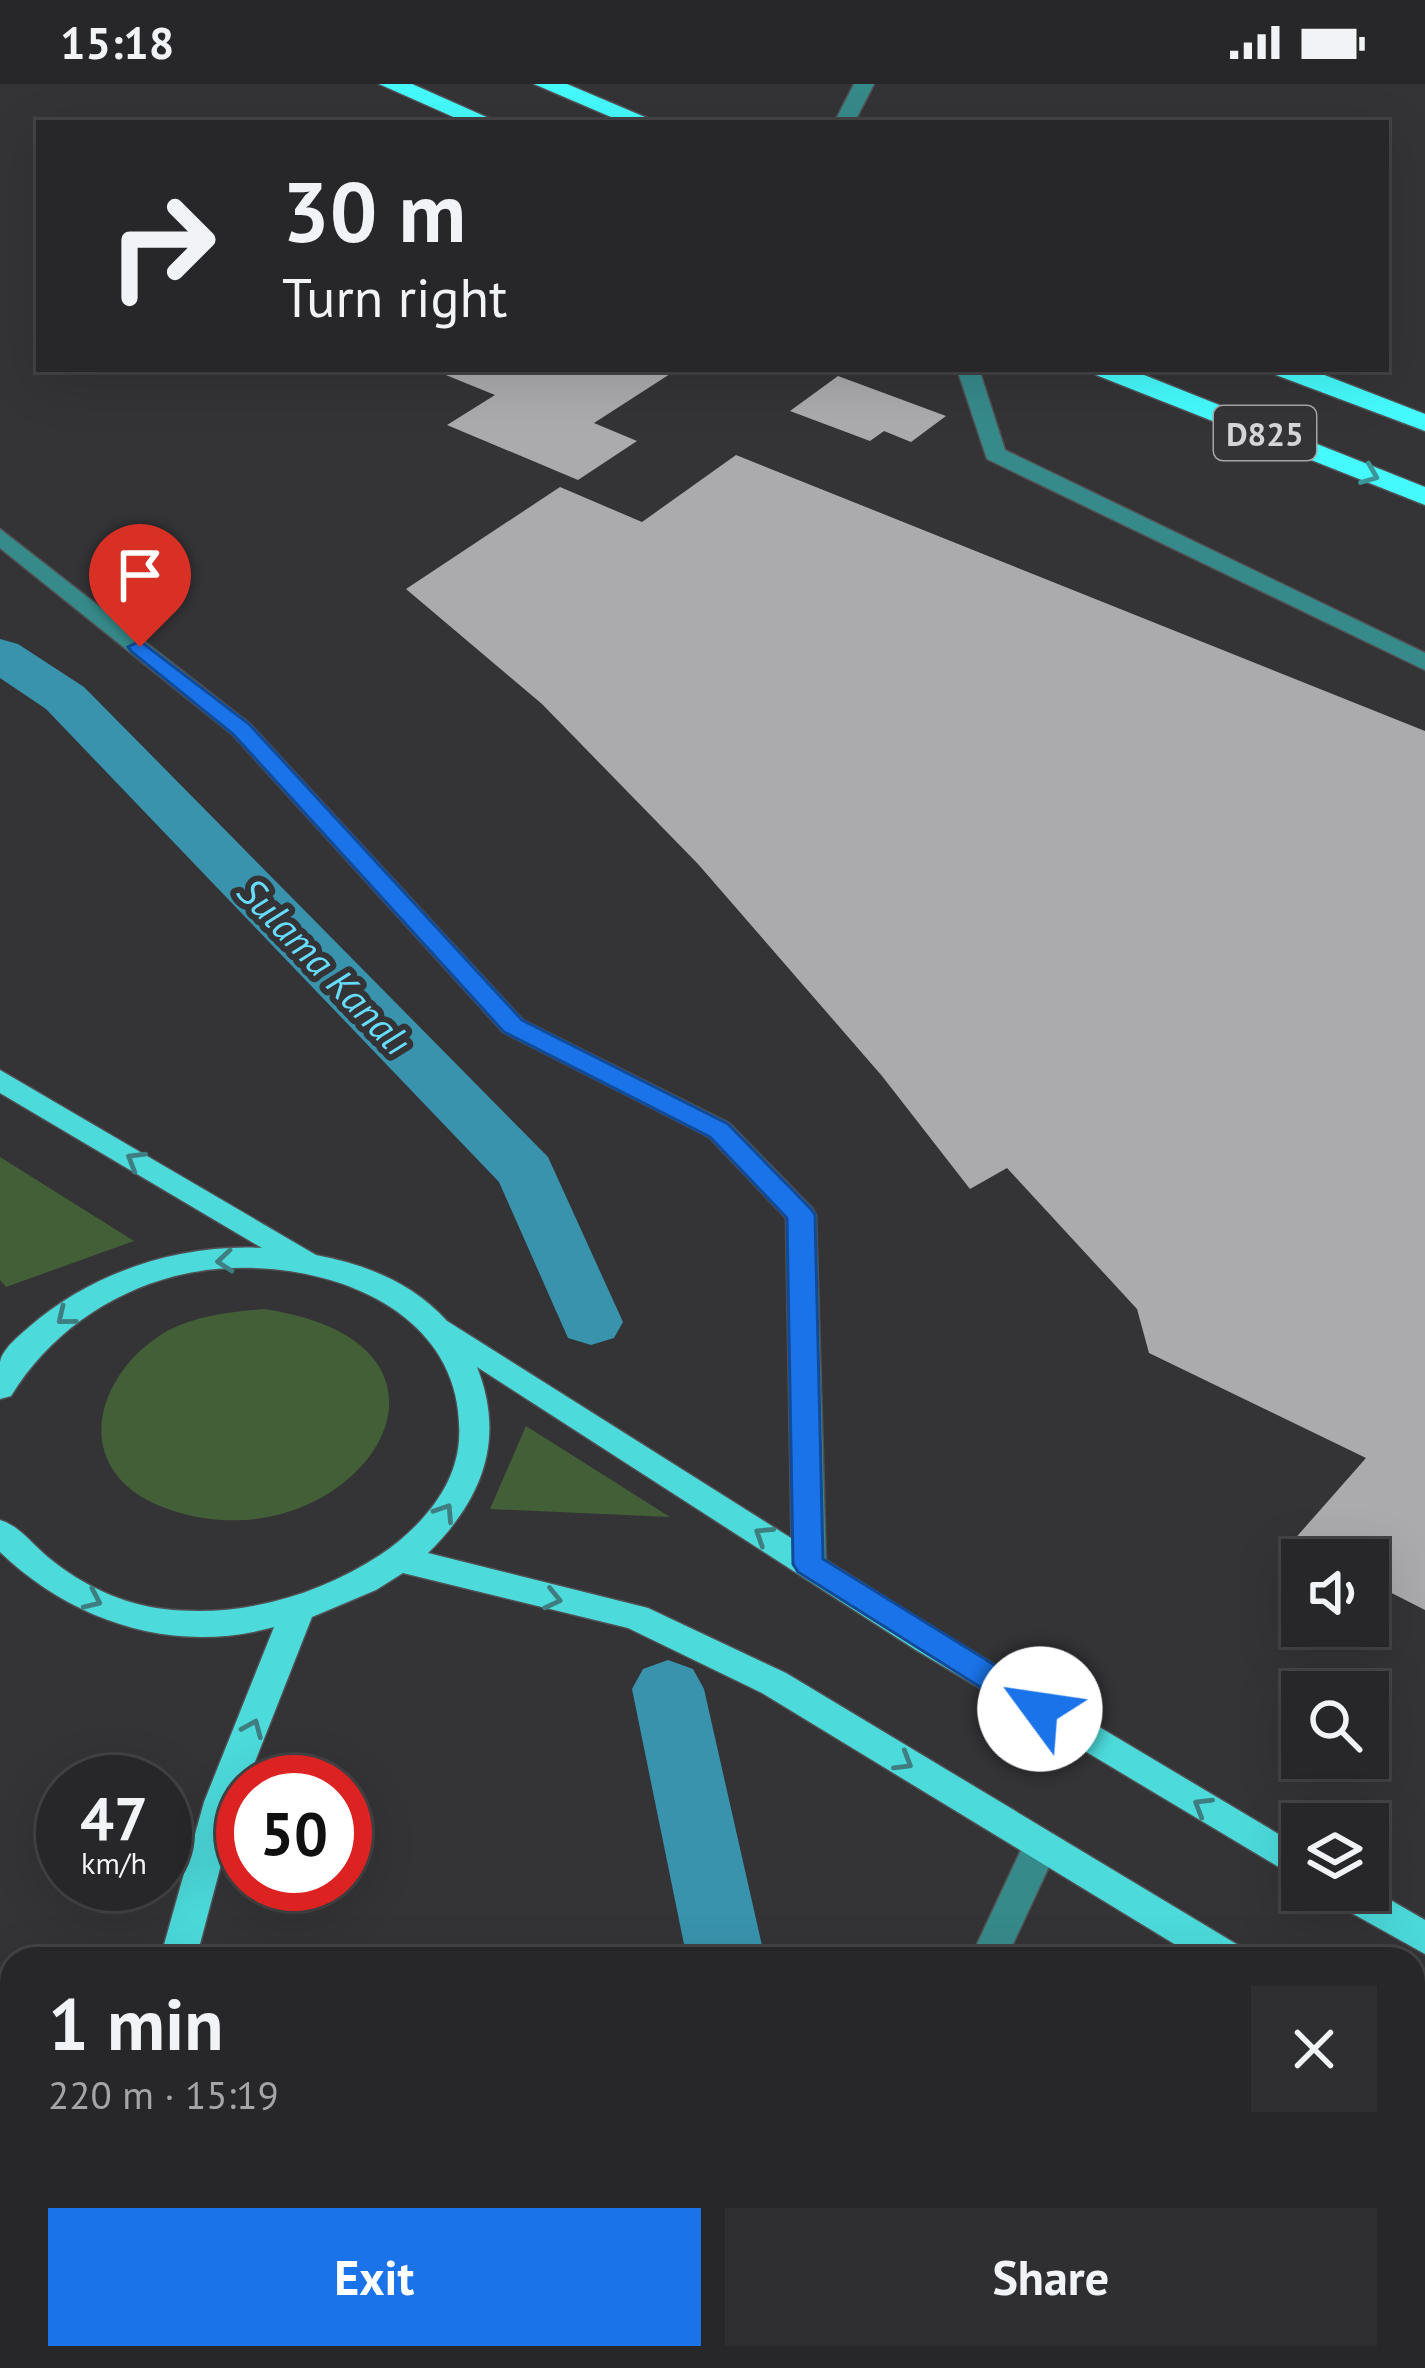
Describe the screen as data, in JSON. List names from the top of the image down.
{
  "streets": {
    "highway": ["D825"]
  },
  "water": ["Sulama Kanalı"],
  "page": {
    "status": "15:18",
    "turn": ["30 m", "Turn right"],
    "speed": "47 km/h",
    "limit": "50",
    "heading": ["1 min", "220 m · 15:19"],
    "buttons": ["Exit", "Share"]
  }
}
